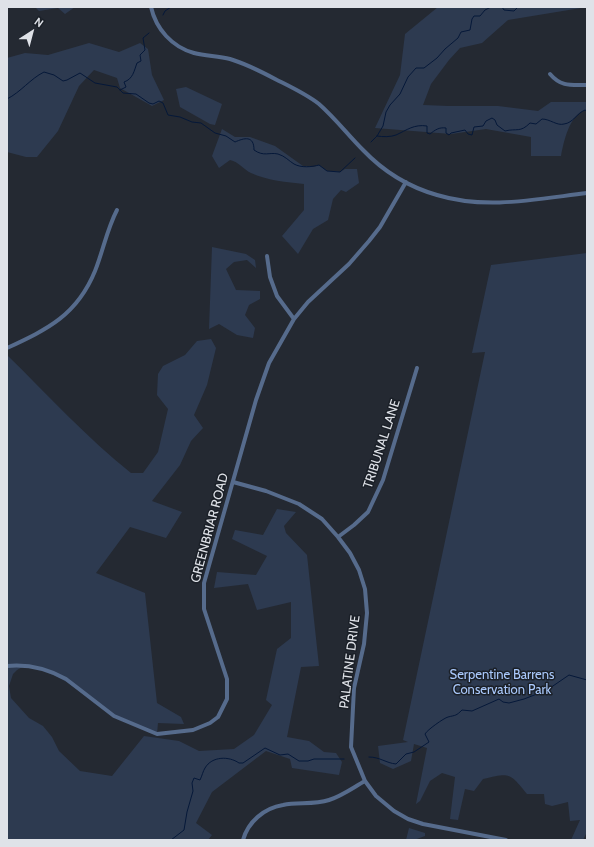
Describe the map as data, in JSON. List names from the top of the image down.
{
  "streets": {
    "street": ["TRIBUNAL LANE", "GREENBRIAR ROAD", "PALATINE DRIVE"]
  },
  "crossings": [
    ["TRIBUNAL LANE", "PALATINE DRIVE"],
    ["GREENBRIAR ROAD", "PALATINE DRIVE"]
  ],
  "parks": ["Serpentine Barrens Conservation Park"],
  "north": "top right"
}
